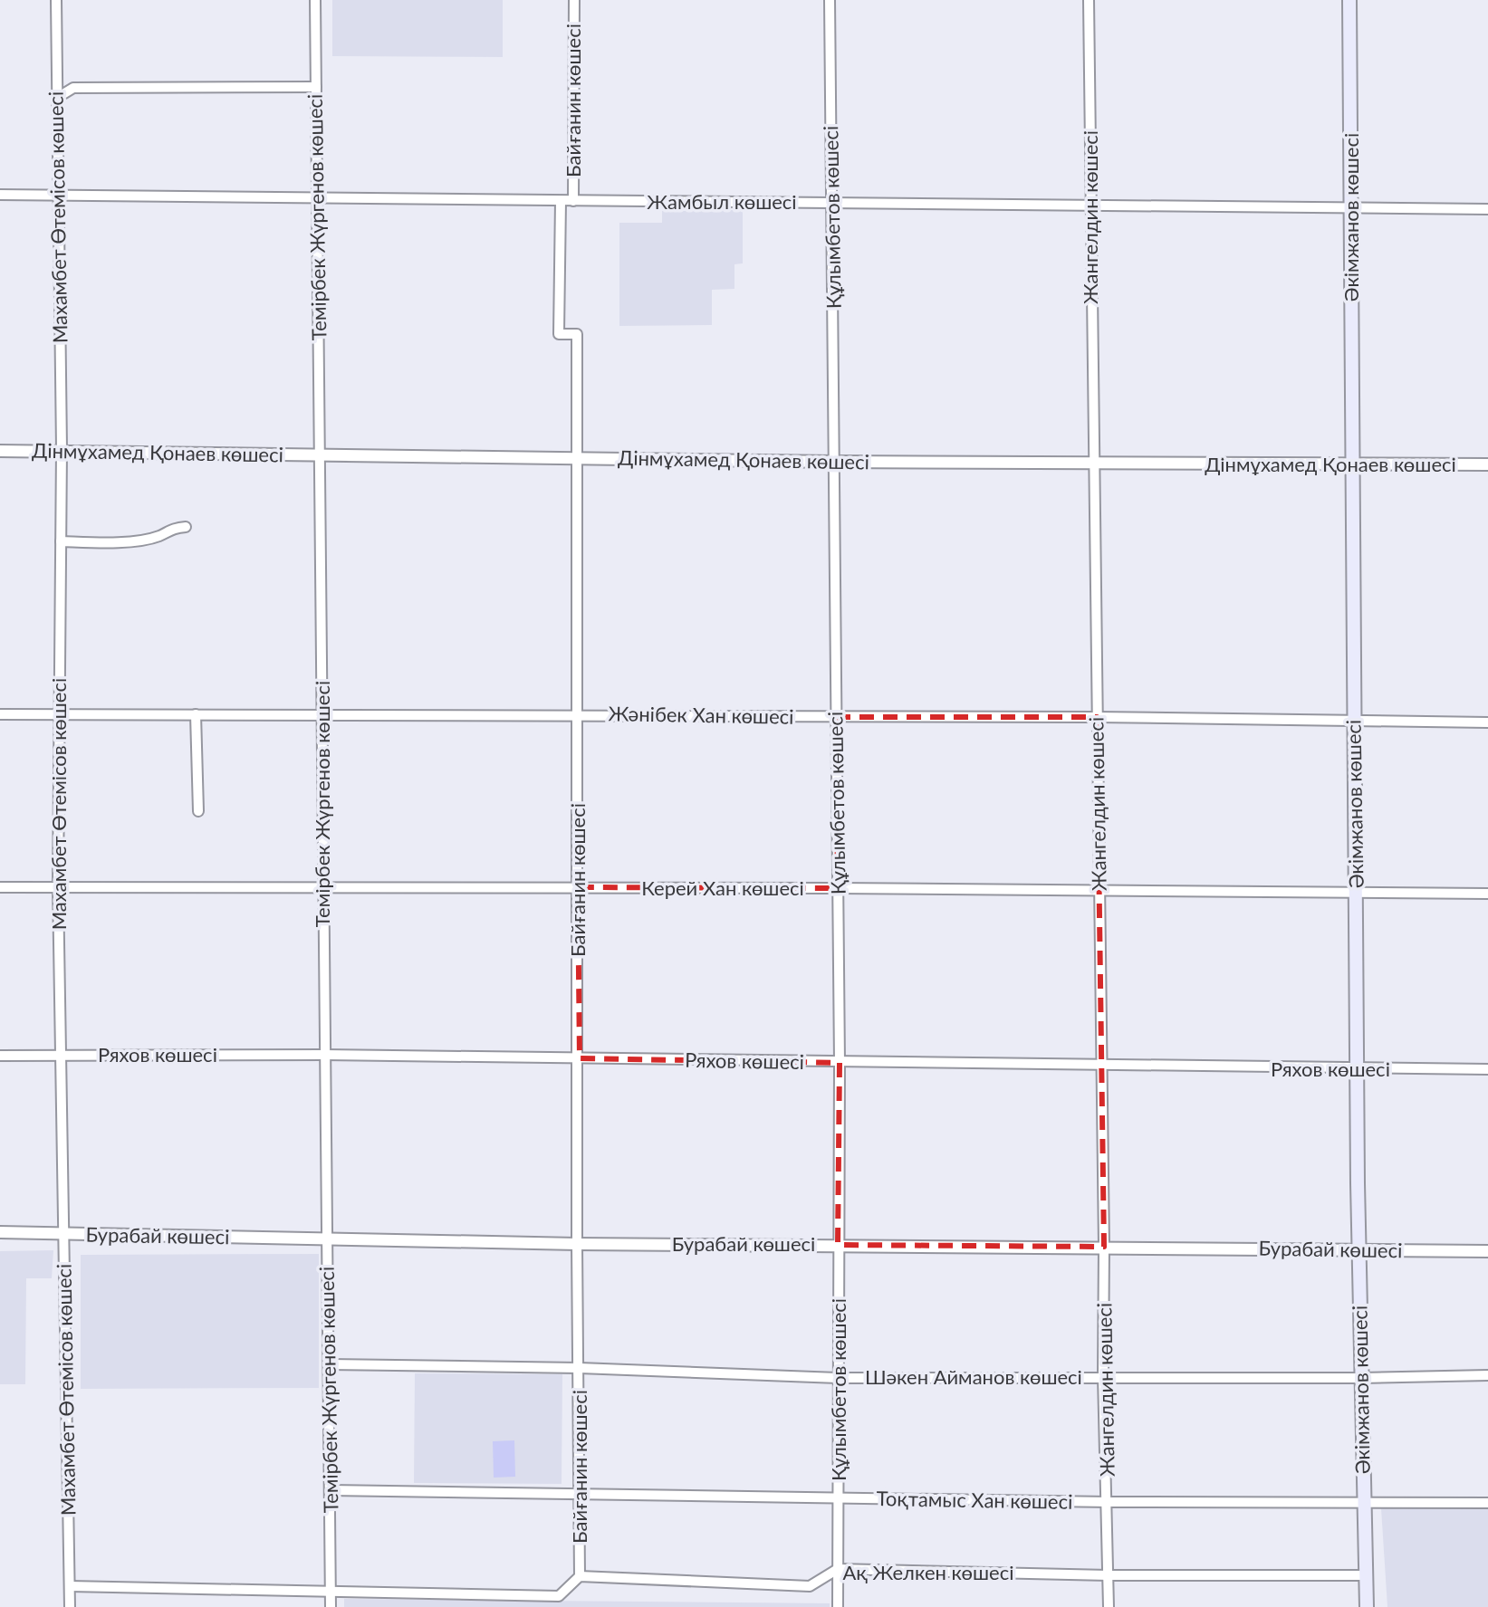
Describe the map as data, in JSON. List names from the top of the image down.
{
  "streets": {
    "main road": ["Әкімжанов көшесі"],
    "street": [
      "Байғанин көшесі",
      "Жамбыл көшесі",
      "Махамбет Өтемісов көшесі",
      "Темірбек Жүргенов көшесі",
      "Құлымбетов көшесі",
      "Жангелдин көшесі",
      "Дінмұхамед Қонаев көшесі",
      "Жәнібек Хан көшесі",
      "Керей Хан көшесі",
      "Ряхов көшесі",
      "Бурабай көшесі",
      "Шәкен Айманов көшесі",
      "Тоқтамыс Хан көшесі",
      "Ақ Желкен көшесі"
    ]
  },
  "crossings": [
    ["Байғанин көшесі", "Жамбыл көшесі"],
    ["Байғанин көшесі", "Дінмұхамед Қонаев көшесі"],
    ["Байғанин көшесі", "Жәнібек Хан көшесі"],
    ["Байғанин көшесі", "Керей Хан көшесі"],
    ["Байғанин көшесі", "Ряхов көшесі"],
    ["Байғанин көшесі", "Бурабай көшесі"],
    ["Байғанин көшесі", "Шәкен Айманов көшесі"],
    ["Байғанин көшесі", "Тоқтамыс Хан көшесі"],
    ["Байғанин көшесі", "Ақ Желкен көшесі"],
    ["Жамбыл көшесі", "Махамбет Өтемісов көшесі"],
    ["Жамбыл көшесі", "Темірбек Жүргенов көшесі"],
    ["Жамбыл көшесі", "Құлымбетов көшесі"],
    ["Жамбыл көшесі", "Жангелдин көшесі"],
    ["Жамбыл көшесі", "Әкімжанов көшесі"],
    ["Махамбет Өтемісов көшесі", "Дінмұхамед Қонаев көшесі"],
    ["Махамбет Өтемісов көшесі", "Жәнібек Хан көшесі"],
    ["Махамбет Өтемісов көшесі", "Керей Хан көшесі"],
    ["Махамбет Өтемісов көшесі", "Ряхов көшесі"],
    ["Махамбет Өтемісов көшесі", "Бурабай көшесі"],
    ["Темірбек Жүргенов көшесі", "Дінмұхамед Қонаев көшесі"],
    ["Темірбек Жүргенов көшесі", "Жәнібек Хан көшесі"],
    ["Темірбек Жүргенов көшесі", "Керей Хан көшесі"],
    ["Темірбек Жүргенов көшесі", "Ряхов көшесі"],
    ["Темірбек Жүргенов көшесі", "Бурабай көшесі"],
    ["Темірбек Жүргенов көшесі", "Шәкен Айманов көшесі"],
    ["Темірбек Жүргенов көшесі", "Тоқтамыс Хан көшесі"],
    ["Құлымбетов көшесі", "Дінмұхамед Қонаев көшесі"],
    ["Құлымбетов көшесі", "Жәнібек Хан көшесі"],
    ["Құлымбетов көшесі", "Керей Хан көшесі"],
    ["Құлымбетов көшесі", "Ряхов көшесі"],
    ["Құлымбетов көшесі", "Бурабай көшесі"],
    ["Құлымбетов көшесі", "Шәкен Айманов көшесі"],
    ["Құлымбетов көшесі", "Тоқтамыс Хан көшесі"],
    ["Құлымбетов көшесі", "Ақ Желкен көшесі"],
    ["Жангелдин көшесі", "Дінмұхамед Қонаев көшесі"],
    ["Жангелдин көшесі", "Жәнібек Хан көшесі"],
    ["Жангелдин көшесі", "Керей Хан көшесі"],
    ["Жангелдин көшесі", "Ряхов көшесі"],
    ["Жангелдин көшесі", "Бурабай көшесі"],
    ["Жангелдин көшесі", "Шәкен Айманов көшесі"],
    ["Жангелдин көшесі", "Тоқтамыс Хан көшесі"],
    ["Жангелдин көшесі", "Ақ Желкен көшесі"],
    ["Әкімжанов көшесі", "Дінмұхамед Қонаев көшесі"],
    ["Әкімжанов көшесі", "Жәнібек Хан көшесі"],
    ["Әкімжанов көшесі", "Керей Хан көшесі"],
    ["Әкімжанов көшесі", "Ряхов көшесі"],
    ["Әкімжанов көшесі", "Бурабай көшесі"],
    ["Әкімжанов көшесі", "Шәкен Айманов көшесі"],
    ["Әкімжанов көшесі", "Тоқтамыс Хан көшесі"],
    ["Әкімжанов көшесі", "Ақ Желкен көшесі"]
  ]
}
